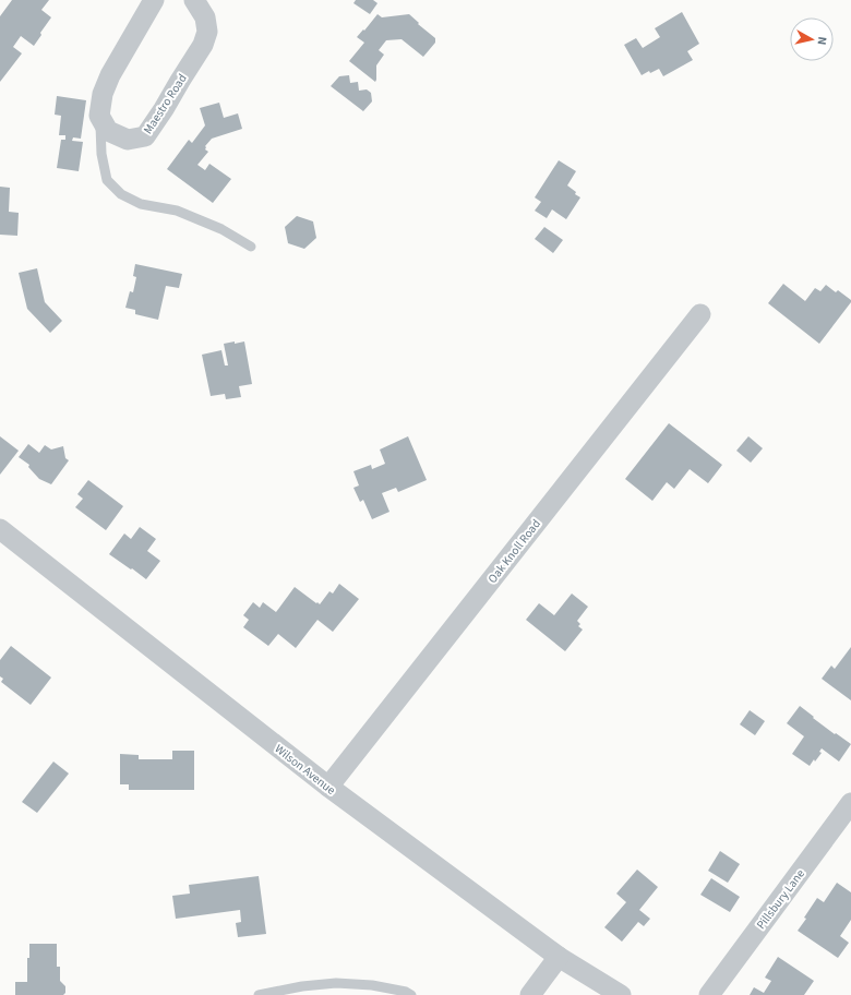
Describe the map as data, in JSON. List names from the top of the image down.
{
  "streets": {
    "street": [
      "Maestro Road",
      "Oak Knoll Road",
      "Wilson Avenue",
      "Pillsbury Lane"
    ]
  },
  "crossings": [
    ["Oak Knoll Road", "Wilson Avenue"]
  ],
  "north": "right"
}
